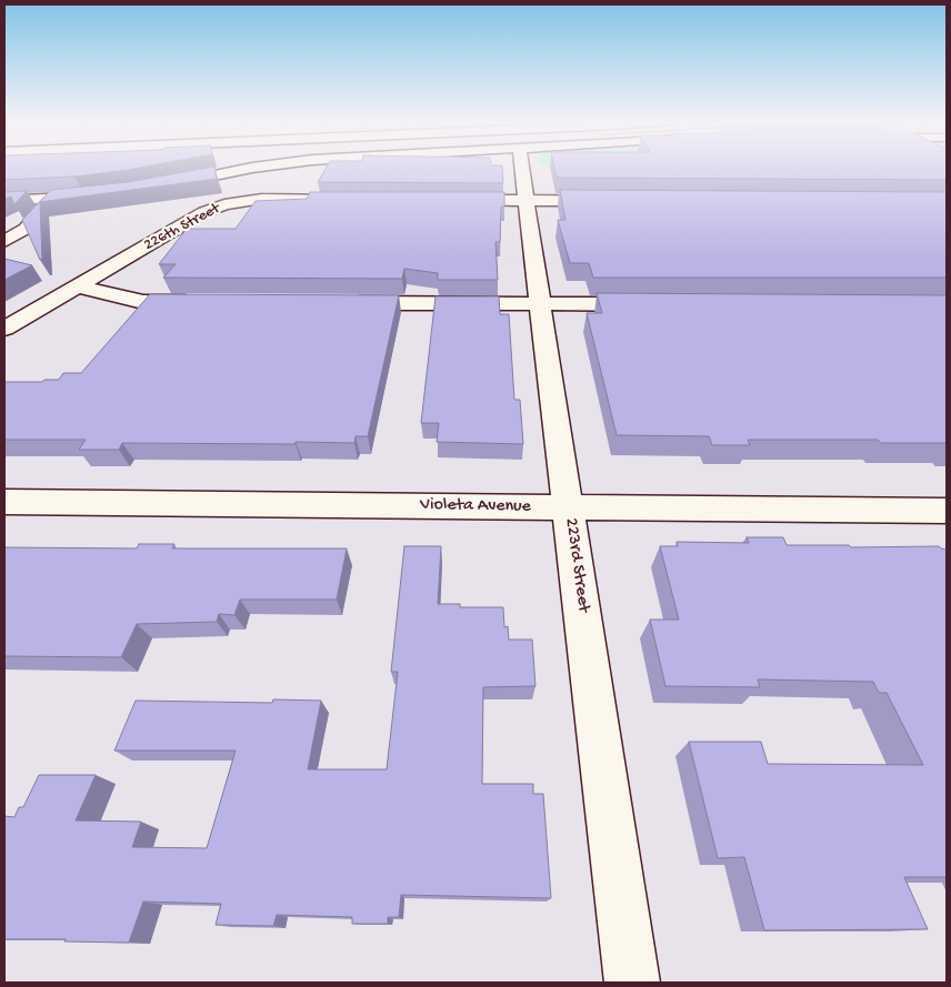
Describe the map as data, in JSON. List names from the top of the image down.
{
  "streets": {
    "main road": ["226th Street", "Violeta Avenue", "223rd Street"]
  },
  "crossings": [
    ["Violeta Avenue", "223rd Street"]
  ]
}
